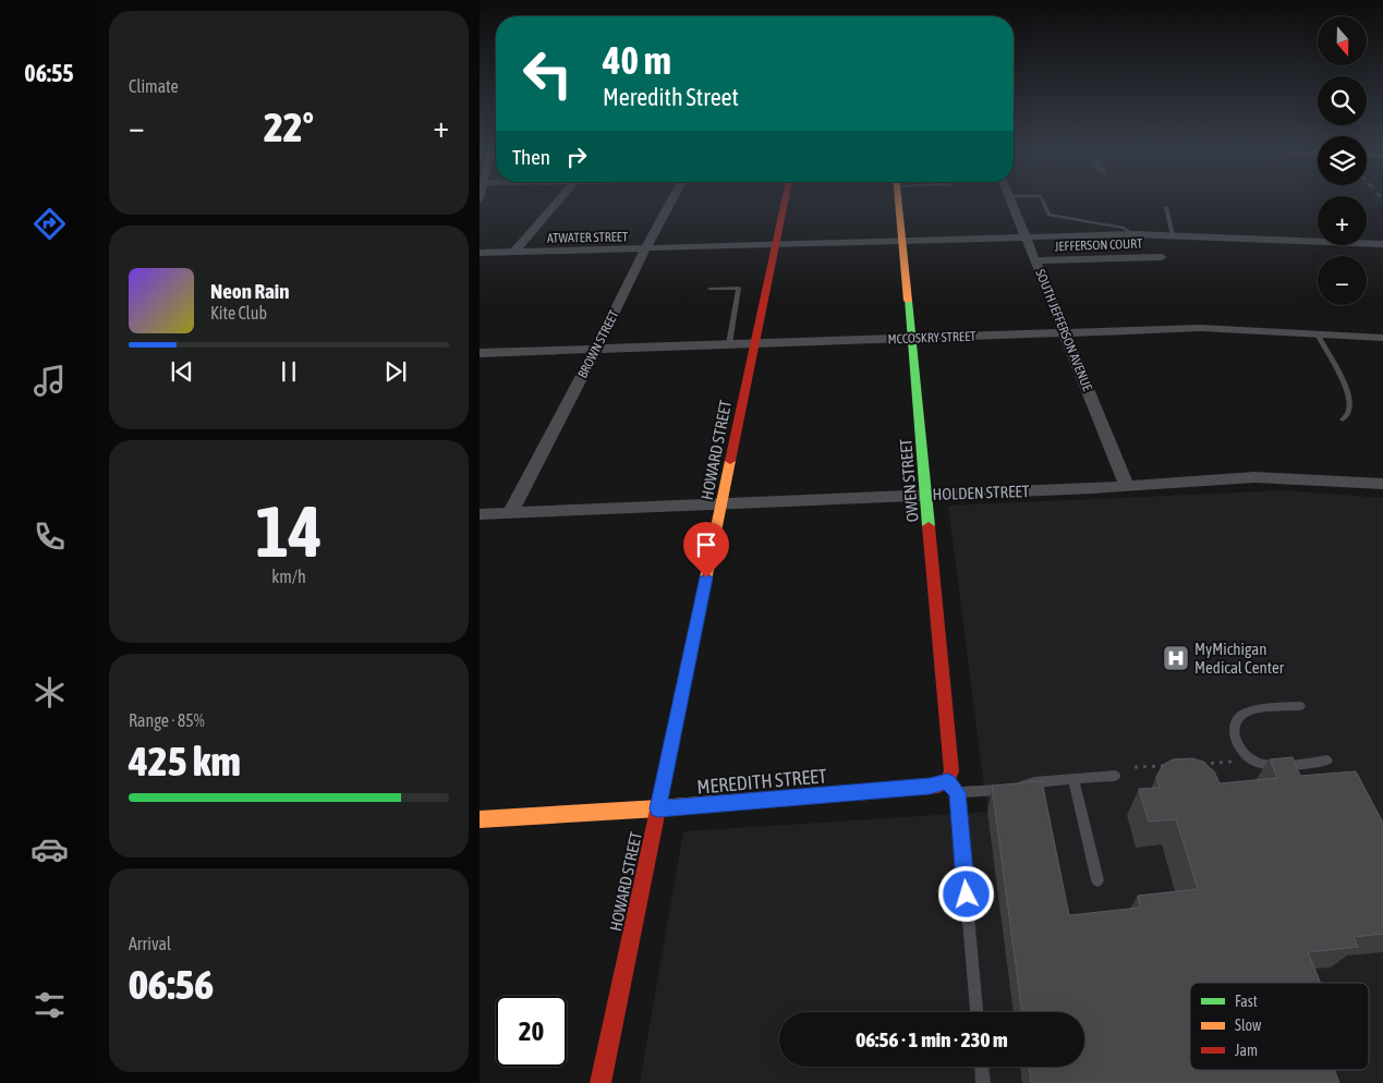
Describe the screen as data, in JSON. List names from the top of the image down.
{
  "streets": {
    "street": [
      "ATWATER STREET",
      "JEFFERSON COURT",
      "SOUTH JEFFERSON AVENUE",
      "MCCOSKRY STREET",
      "BROWN STREET",
      "HOWARD STREET",
      "OWEN STREET",
      "HOLDEN STREET",
      "MEREDITH STREET"
    ]
  },
  "crossings": [
    ["ATWATER STREET", "SOUTH JEFFERSON AVENUE"],
    ["ATWATER STREET", "BROWN STREET"],
    ["ATWATER STREET", "HOWARD STREET"],
    ["ATWATER STREET", "OWEN STREET"],
    ["JEFFERSON COURT", "SOUTH JEFFERSON AVENUE"],
    ["SOUTH JEFFERSON AVENUE", "MCCOSKRY STREET"],
    ["SOUTH JEFFERSON AVENUE", "HOLDEN STREET"],
    ["MCCOSKRY STREET", "BROWN STREET"],
    ["MCCOSKRY STREET", "HOWARD STREET"],
    ["MCCOSKRY STREET", "OWEN STREET"],
    ["BROWN STREET", "HOLDEN STREET"],
    ["HOWARD STREET", "HOLDEN STREET"],
    ["HOWARD STREET", "MEREDITH STREET"],
    ["OWEN STREET", "HOLDEN STREET"],
    ["OWEN STREET", "MEREDITH STREET"]
  ],
  "places": {
    "hospital": ["MyMichigan Medical Center"]
  },
  "legend": ["Fast", "Slow", "Jam"],
  "north": "bottom",
  "page": {
    "tabs": "06:55",
    "tile": [
      "Climate",
      ["14", "km/h"],
      ["Range · 85%", "425 km"],
      ["Arrival", "06:56"]
    ],
    "map_buttons": ["+", "−"],
    "turn": ["40 m", "Meredith Street"],
    "heat": ["−", "22°", "+"],
    "then": "Then",
    "song": ["Neon Rain", "Kite Club"],
    "limit": "20",
    "trip": "06:56 · 1 min · 230 m"
  }
}
